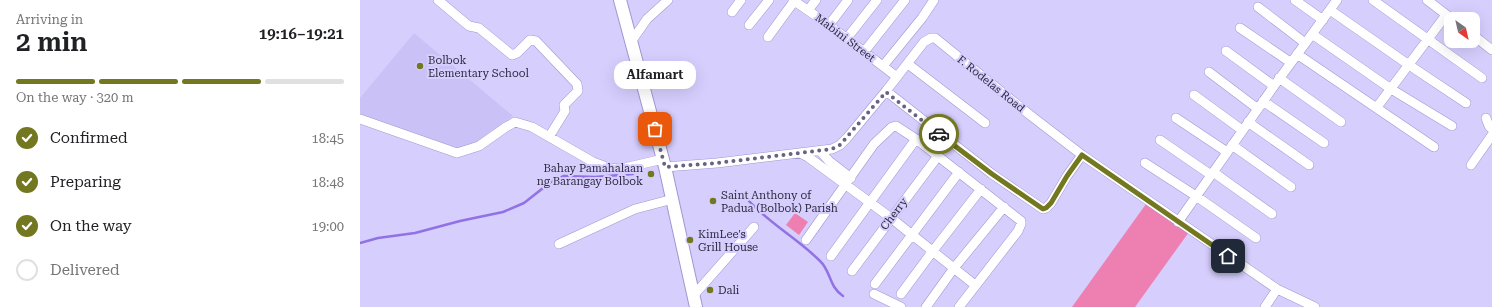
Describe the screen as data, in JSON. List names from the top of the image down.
{
  "streets": {
    "street": ["Mabini Street", "F. Rodelas Road", "Cherry"]
  },
  "crossings": [
    ["Mabini Street", "F. Rodelas Road"]
  ],
  "places": [
    "Bolbok Elementary School",
    "Alfamart",
    "Bahay Pamahalaan ng Barangay Bolbok",
    "Saint Anthony of Padua (Bolbok) Parish",
    "KimLee's Grill House",
    "Dali"
  ],
  "north": "bottom right",
  "page": {
    "heading": ["2 min", "Arriving in", "19:16–19:21"],
    "bubble": "Alfamart",
    "bar": "On the way · 320 m",
    "list": [
      ["Confirmed", "18:45"],
      ["Preparing", "18:48"],
      ["On the way", "19:00"],
      "Delivered"
    ]
  }
}
